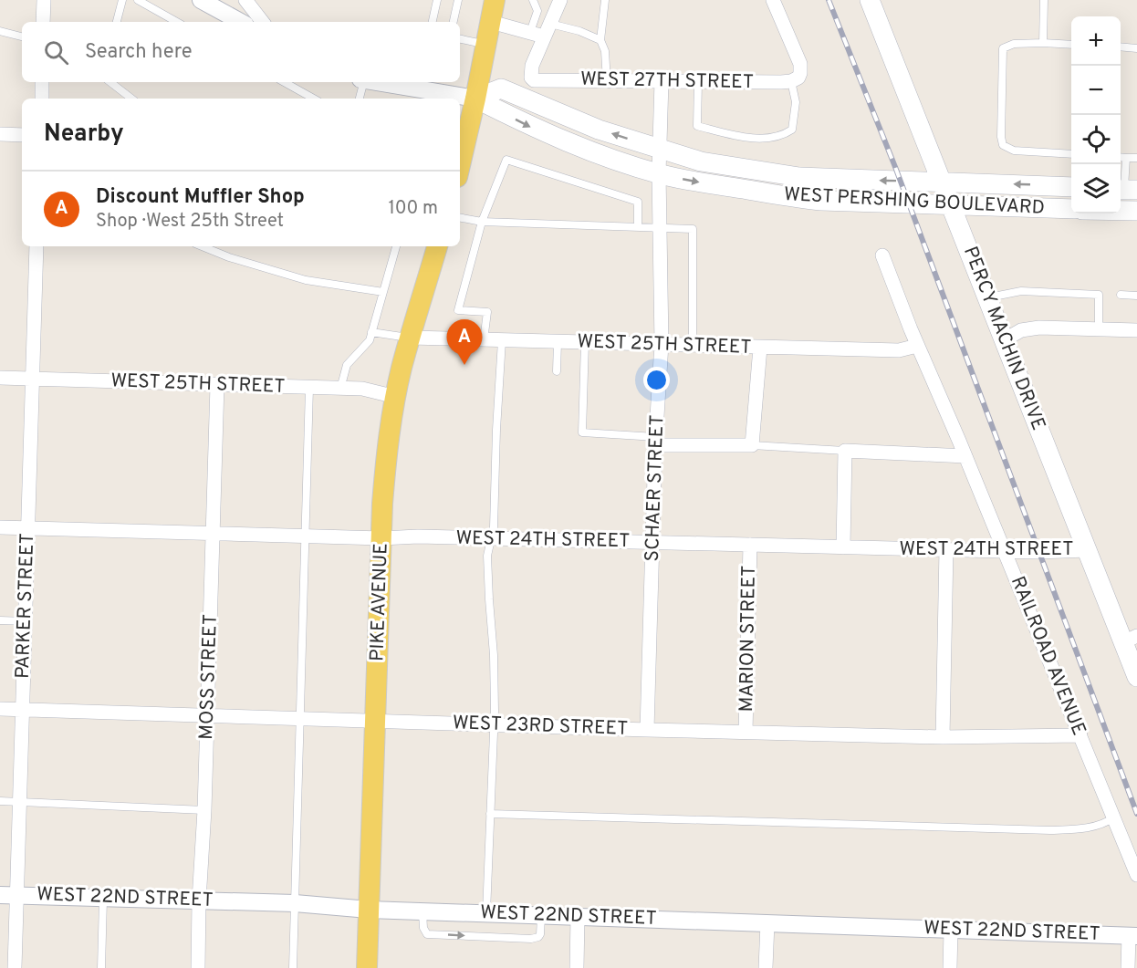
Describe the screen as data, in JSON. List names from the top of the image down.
{
  "streets": {
    "main road": ["WEST PERSHING BOULEVARD", "PERCY MACHIN DRIVE", "PIKE AVENUE"],
    "street": [
      "WEST 27TH STREET",
      "WEST 25TH STREET",
      "SCHAER STREET",
      "WEST 24TH STREET",
      "PARKER STREET",
      "MARION STREET",
      "RAILROAD AVENUE",
      "MOSS STREET",
      "WEST 23RD STREET",
      "WEST 22ND STREET"
    ]
  },
  "crossings": [
    ["WEST 27TH STREET", "SCHAER STREET"],
    ["WEST PERSHING BOULEVARD", "PERCY MACHIN DRIVE"],
    ["WEST PERSHING BOULEVARD", "SCHAER STREET"],
    ["PERCY MACHIN DRIVE", "WEST 24TH STREET"],
    ["WEST 25TH STREET", "SCHAER STREET"],
    ["WEST 25TH STREET", "PIKE AVENUE"],
    ["WEST 25TH STREET", "PARKER STREET"],
    ["WEST 25TH STREET", "RAILROAD AVENUE"],
    ["WEST 25TH STREET", "MOSS STREET"],
    ["SCHAER STREET", "WEST 24TH STREET"],
    ["SCHAER STREET", "WEST 23RD STREET"],
    ["WEST 24TH STREET", "PIKE AVENUE"],
    ["WEST 24TH STREET", "PARKER STREET"],
    ["WEST 24TH STREET", "MARION STREET"],
    ["WEST 24TH STREET", "RAILROAD AVENUE"],
    ["WEST 24TH STREET", "MOSS STREET"],
    ["PIKE AVENUE", "WEST 23RD STREET"],
    ["PIKE AVENUE", "WEST 22ND STREET"],
    ["PARKER STREET", "WEST 23RD STREET"],
    ["PARKER STREET", "WEST 22ND STREET"],
    ["MARION STREET", "WEST 23RD STREET"],
    ["RAILROAD AVENUE", "WEST 23RD STREET"],
    ["MOSS STREET", "WEST 23RD STREET"],
    ["MOSS STREET", "WEST 22ND STREET"]
  ],
  "page": {
    "map_buttons": ["+", "−"],
    "search": "Search here",
    "heading": "Nearby",
    "list": [
      {
        "mark": "A",
        "name": "Discount Muffler Shop",
        "note": "Shop · West 25th Street",
        "value": "100 m"
      }
    ],
    "pins": "A"
  }
}
